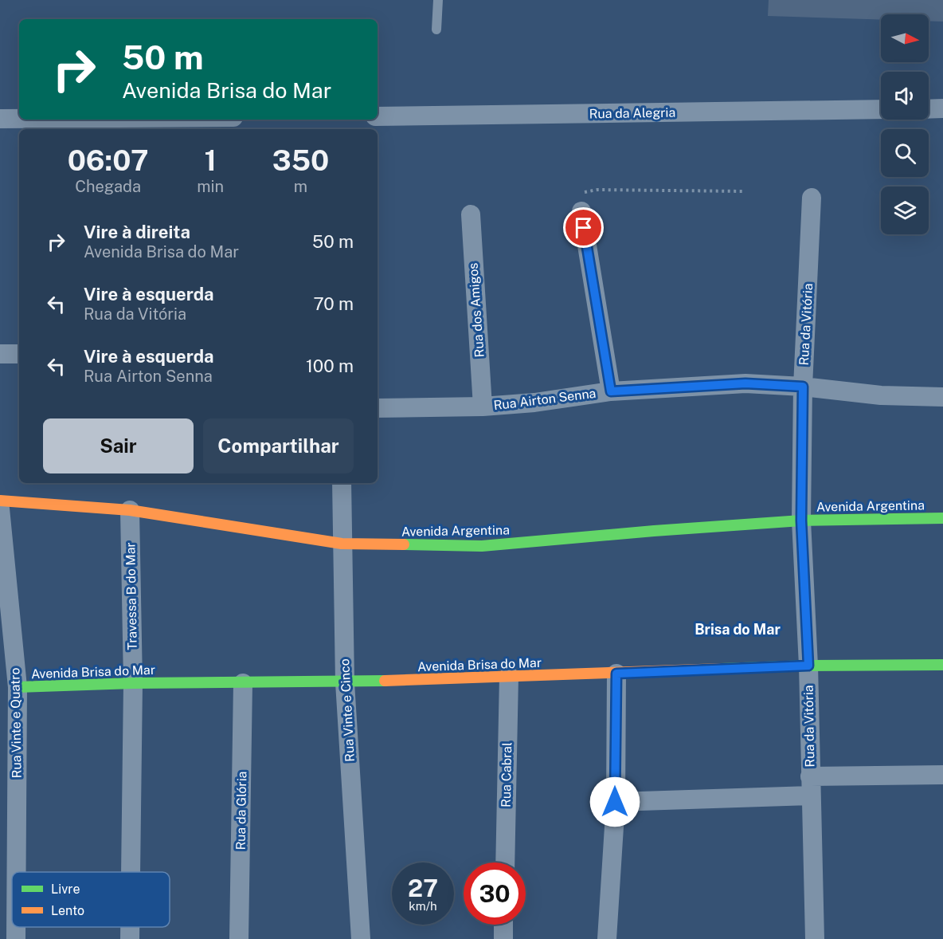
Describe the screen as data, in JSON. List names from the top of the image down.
{
  "streets": {
    "street": [
      "Rua da Alegria",
      "Rua dos Amigos",
      "Rua da Vitória",
      "Rua Airton Senna",
      "Avenida Argentina",
      "Travessa B do Mar",
      "Avenida Brisa do Mar",
      "Rua Vinte e Cinco",
      "Rua Vinte e Quatro",
      "Rua Cabral",
      "Rua da Glória"
    ]
  },
  "crossings": [
    ["Rua dos Amigos", "Rua Airton Senna"],
    ["Rua da Vitória", "Rua Airton Senna"],
    ["Rua da Vitória", "Avenida Argentina"],
    ["Rua da Vitória", "Avenida Brisa do Mar"],
    ["Avenida Argentina", "Travessa B do Mar"],
    ["Avenida Argentina", "Rua Vinte e Cinco"],
    ["Travessa B do Mar", "Avenida Brisa do Mar"],
    ["Avenida Brisa do Mar", "Rua Vinte e Cinco"],
    ["Avenida Brisa do Mar", "Rua Vinte e Quatro"],
    ["Avenida Brisa do Mar", "Rua Cabral"],
    ["Avenida Brisa do Mar", "Rua da Glória"]
  ],
  "districts": ["Brisa do Mar"],
  "legend": ["Livre", "Lento"],
  "north": "right",
  "page": {
    "turn": ["50 m", "Avenida Brisa do Mar"],
    "eta": [
      "06:07",
      "Chegada",
      "1",
      "min",
      "350",
      "m"
    ],
    "list": [
      {
        "name": "Vire à direita",
        "note": "Avenida Brisa do Mar",
        "value": "50 m"
      },
      {
        "name": "Vire à esquerda",
        "note": "Rua da Vitória",
        "value": "70 m"
      },
      {
        "name": "Vire à esquerda",
        "note": "Rua Airton Senna",
        "value": "100 m"
      }
    ],
    "buttons": ["Sair", "Compartilhar"],
    "speed": "27 km/h",
    "limit": "30"
  }
}
